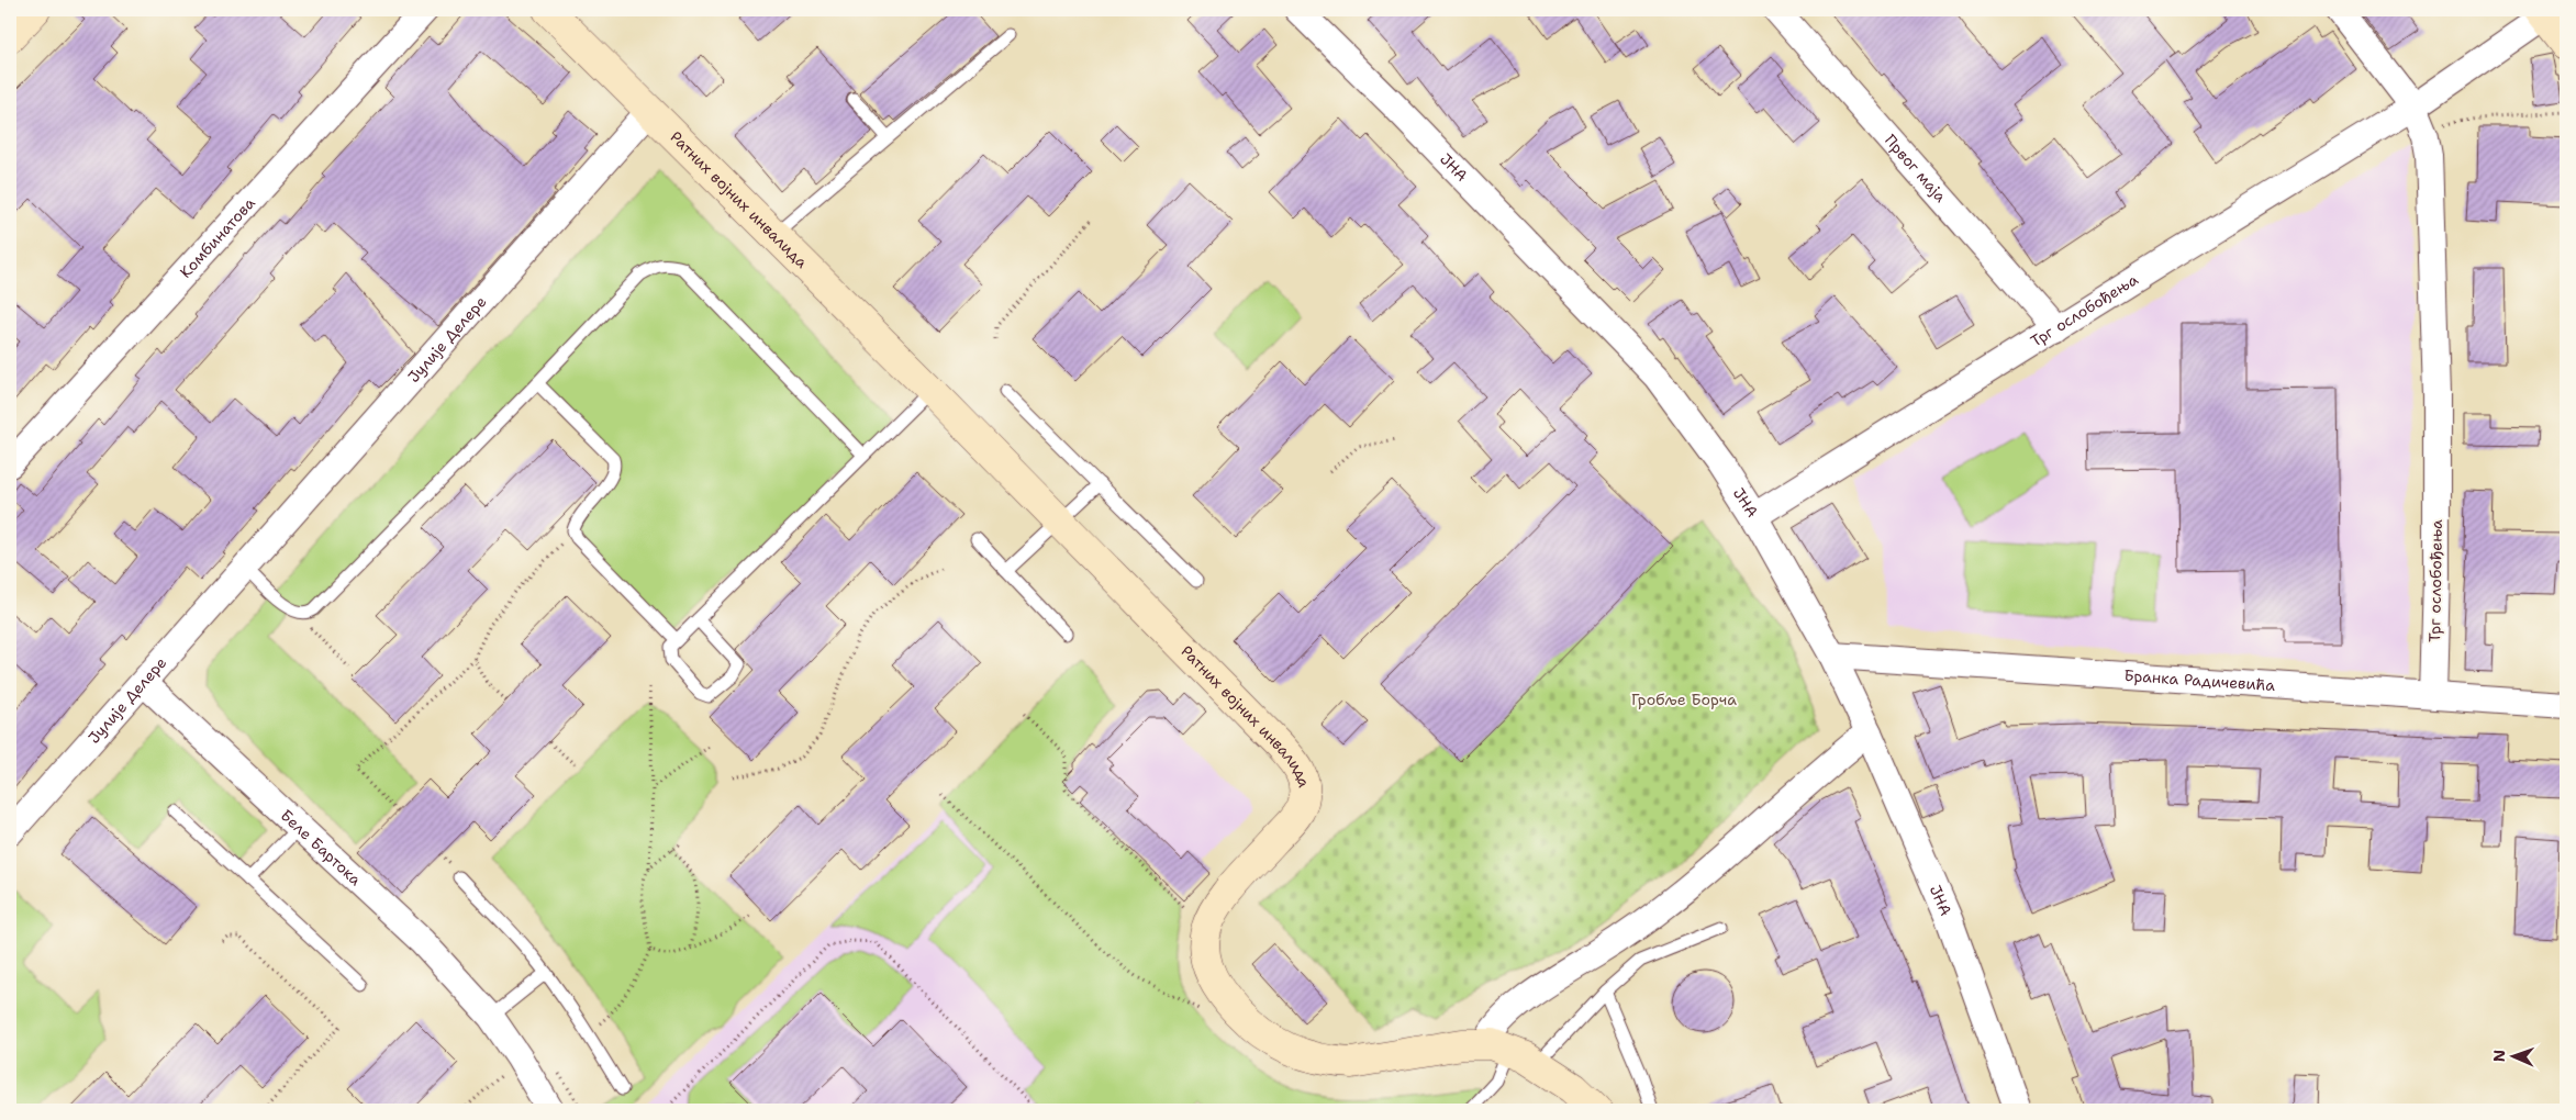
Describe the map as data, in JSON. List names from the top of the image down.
{
  "streets": {
    "street": [
      "ЈНА",
      "Првог маја",
      "Ратних војних инвалида",
      "Комбинатова",
      "Трг ослобођења",
      "Јулије Делере",
      "Бранка Радичевића",
      "Беле Бартока"
    ]
  },
  "crossings": [
    ["ЈНА", "Трг ослобођења"],
    ["ЈНА", "Бранка Радичевића"],
    ["Првог маја", "Трг ослобођења"],
    ["Ратних војних инвалида", "Јулије Делере"],
    ["Трг ослобођења", "Бранка Радичевића"],
    ["Јулије Делере", "Беле Бартока"]
  ],
  "parks": ["Гробље Борча"],
  "north": "left"
}
